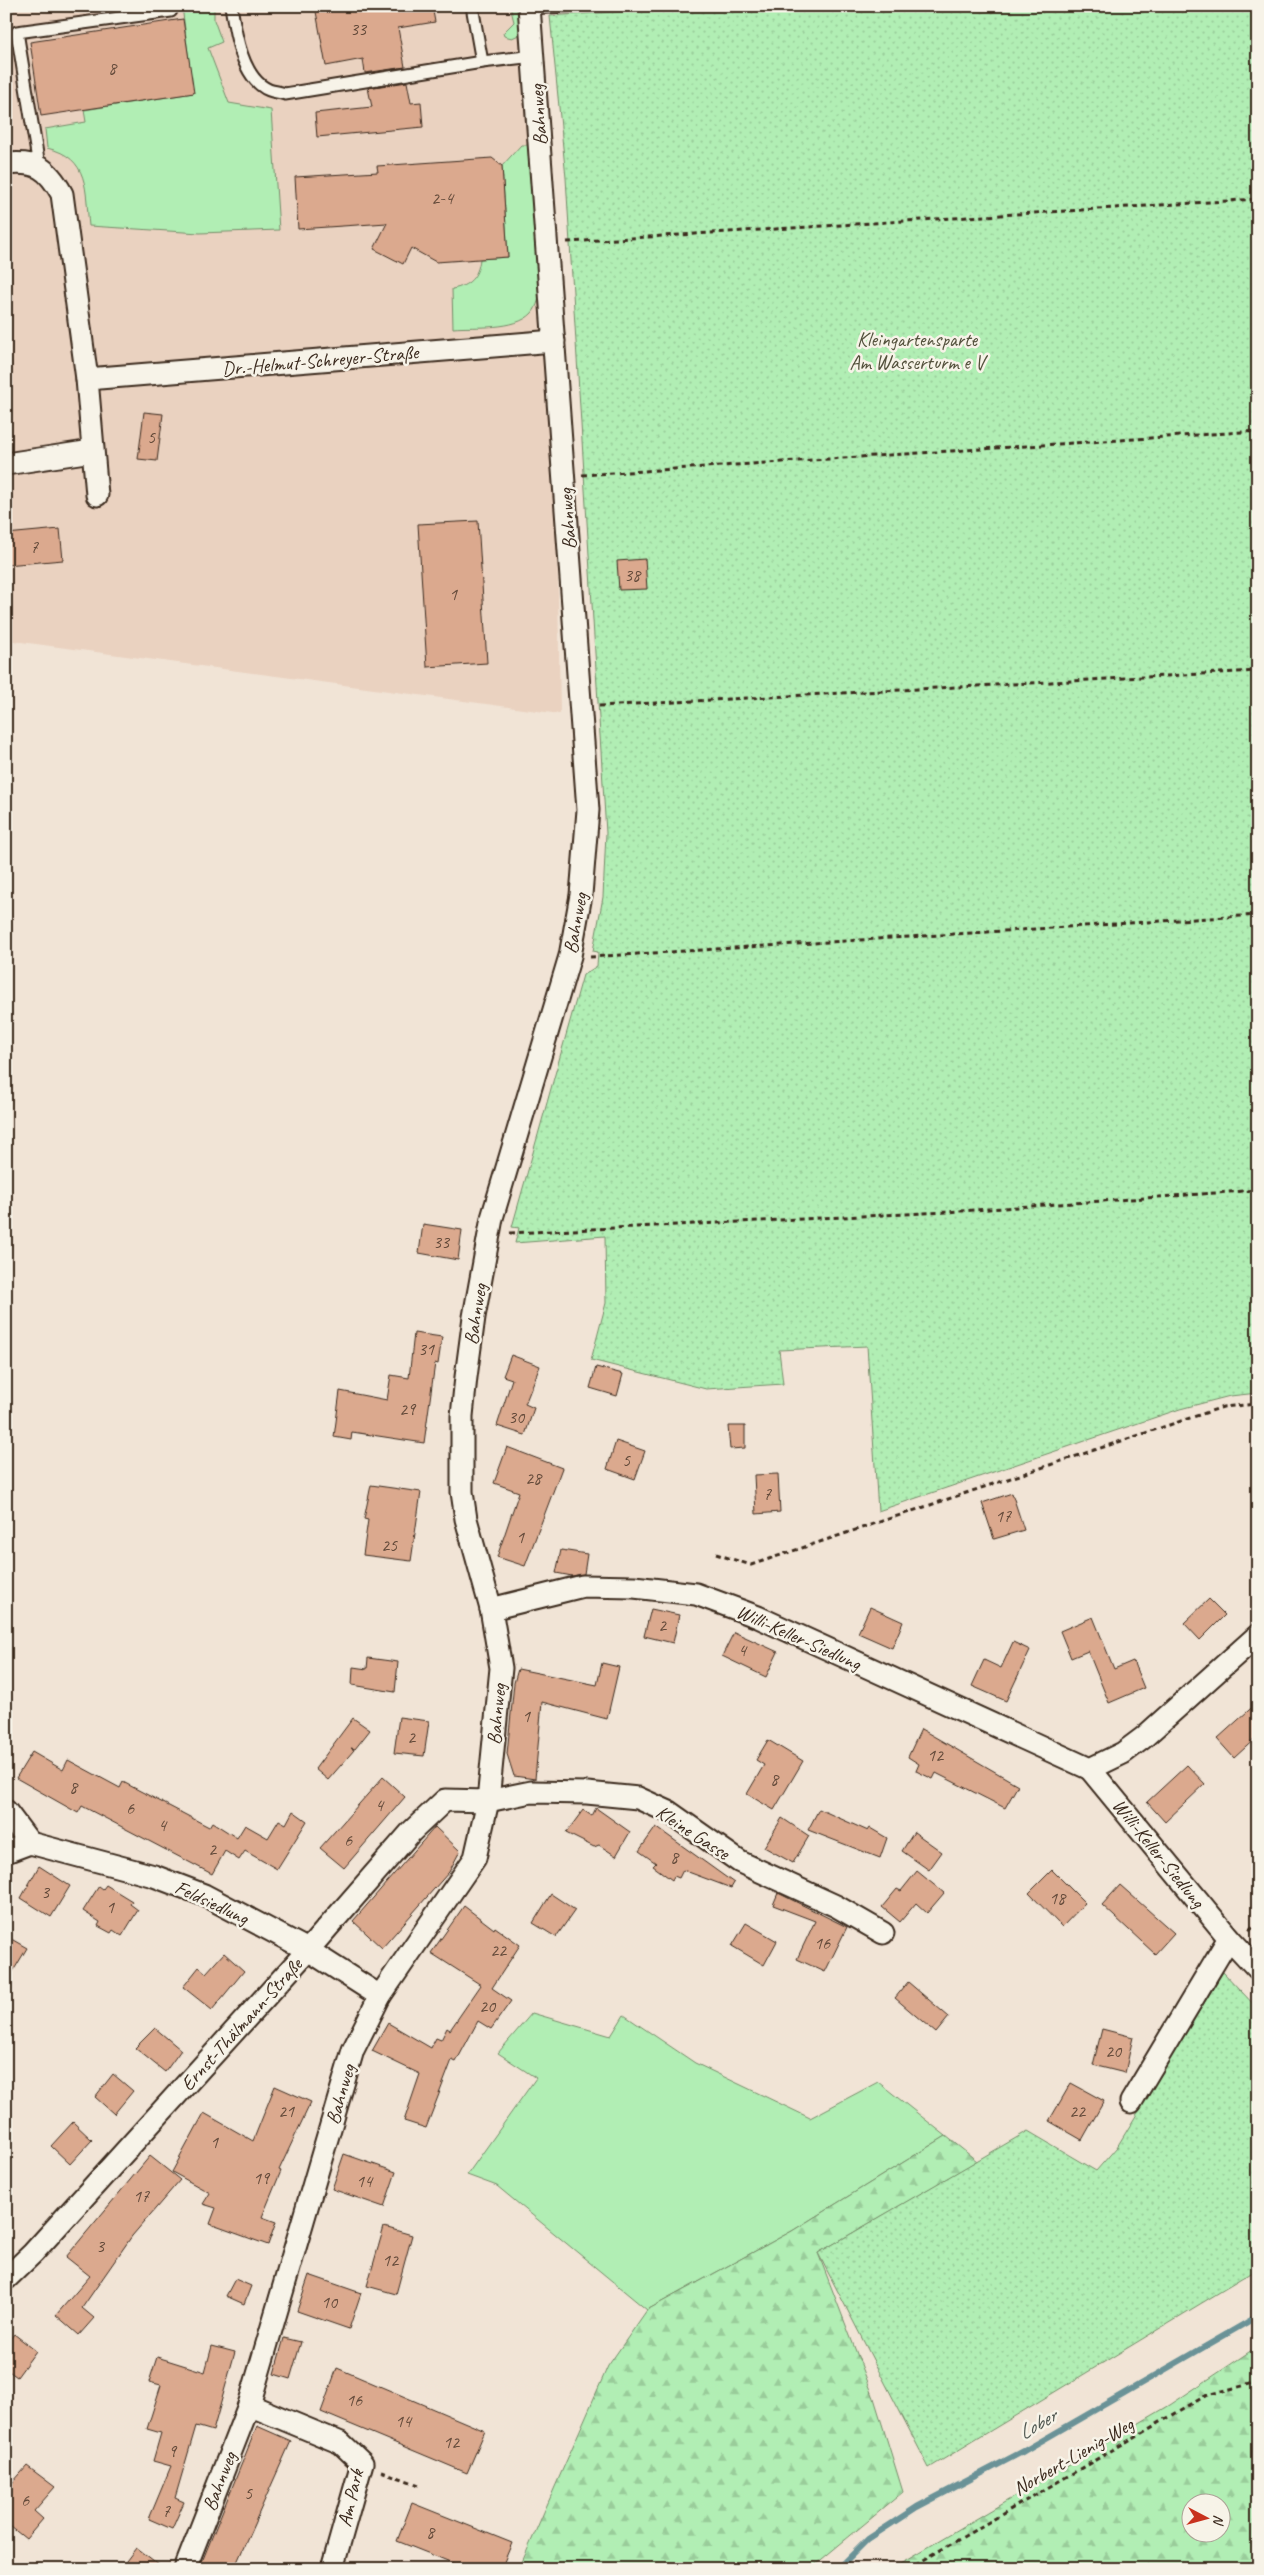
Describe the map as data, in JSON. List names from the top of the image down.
{
  "streets": {
    "street": [
      "Bahnweg",
      "Dr.-Helmut-Schreyer-Straße",
      "Willi-Keller-Siedlung",
      "Kleine Gasse",
      "Feldsiedlung",
      "Ernst-Thälmann-Straße",
      "Am Park"
    ],
    "path": ["Norbert-Lienig-Weg"]
  },
  "crossings": [
    ["Bahnweg", "Dr.-Helmut-Schreyer-Straße"],
    ["Bahnweg", "Willi-Keller-Siedlung"],
    ["Bahnweg", "Kleine Gasse"],
    ["Bahnweg", "Feldsiedlung"],
    ["Bahnweg", "Ernst-Thälmann-Straße"],
    ["Bahnweg", "Am Park"],
    ["Kleine Gasse", "Ernst-Thälmann-Straße"],
    ["Feldsiedlung", "Ernst-Thälmann-Straße"]
  ],
  "water": ["Lober"],
  "parks": ["Kleingartensparte Am Wasserturm e V"],
  "house_numbers": [
    "33",
    "8",
    "2-4",
    "5",
    "7",
    "38",
    "1",
    "33",
    "31",
    "29",
    "30",
    "5",
    "28",
    "7",
    "17",
    "1",
    "25",
    "2",
    "4",
    "1",
    "2",
    "12",
    "8",
    "8",
    "4",
    "6",
    "4",
    "6",
    "2",
    "8",
    "3",
    "18",
    "1",
    "16",
    "22",
    "20",
    "20",
    "21",
    "22",
    "1",
    "19",
    "14",
    "17",
    "3",
    "12",
    "10",
    "16",
    "14",
    "12",
    "9",
    "5",
    "6",
    "7",
    "8"
  ],
  "north": "right"
}
